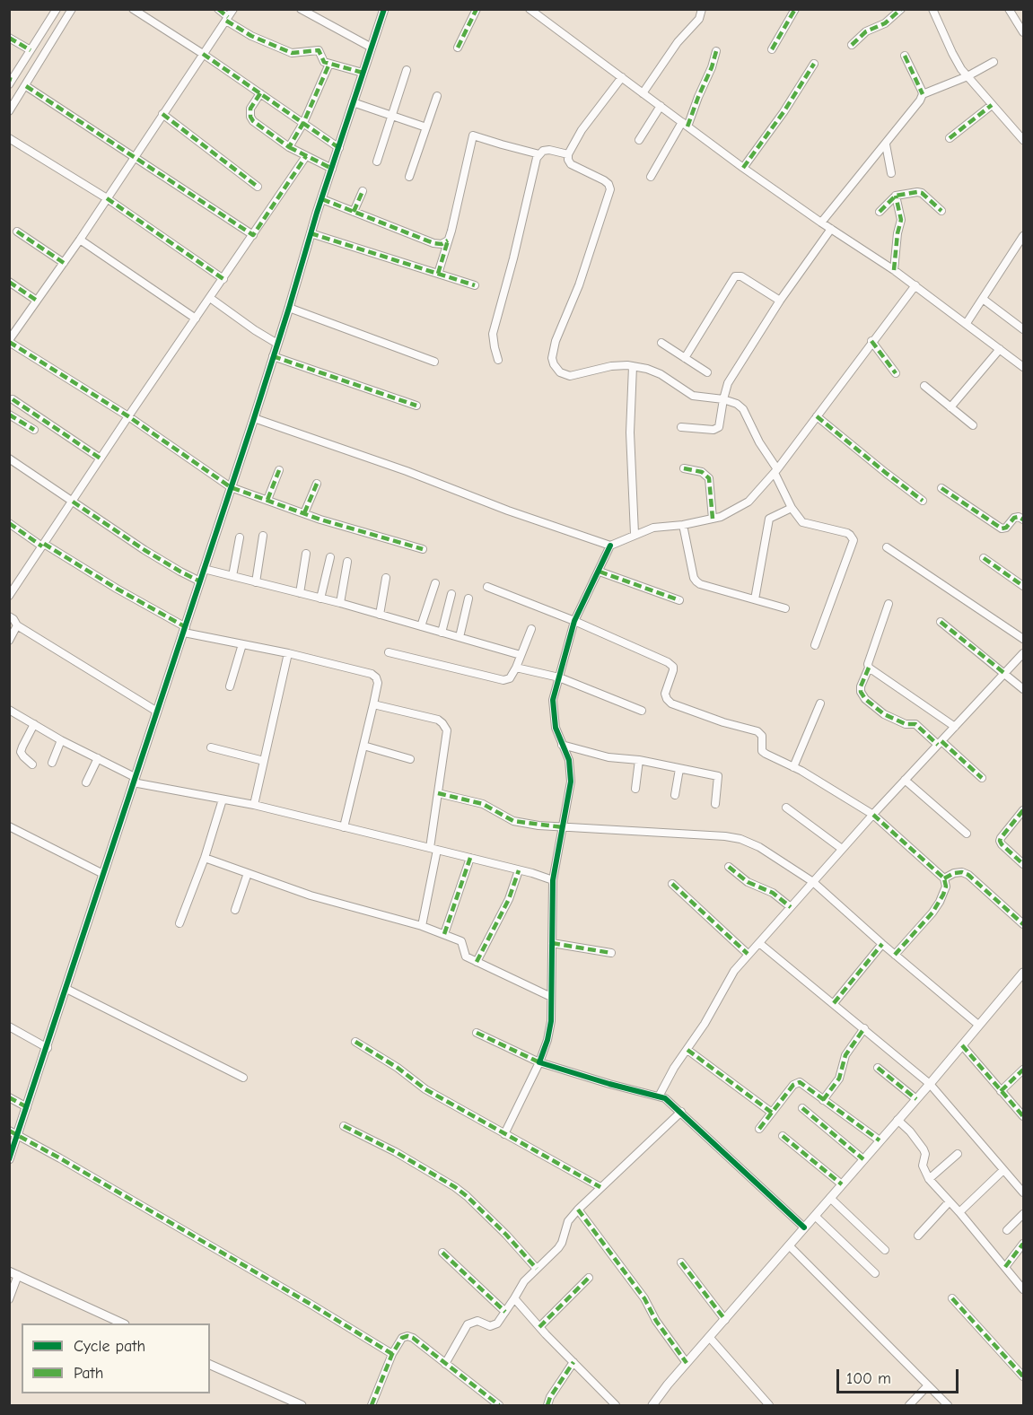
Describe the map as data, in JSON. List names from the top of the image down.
{
  "legend": ["Cycle path", "Path"],
  "scale_bar": "100 m"
}
